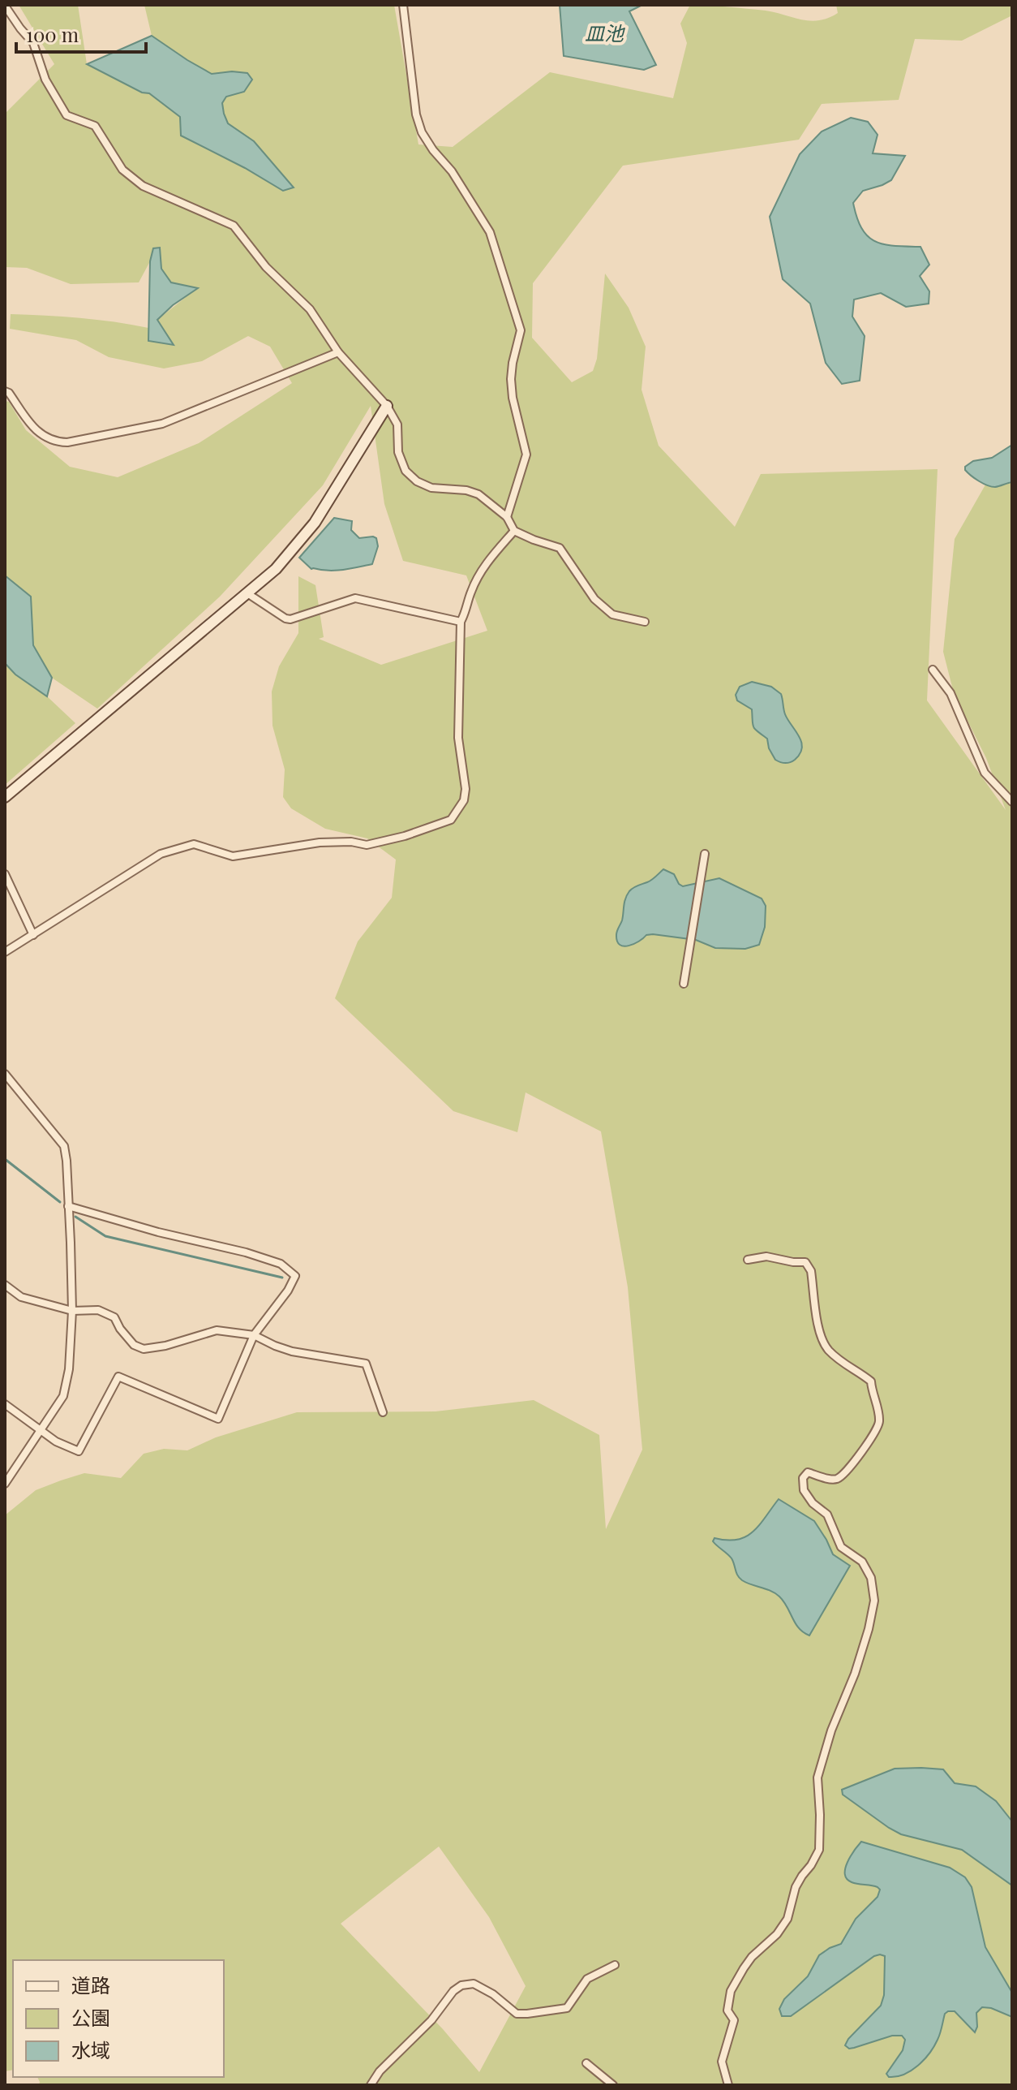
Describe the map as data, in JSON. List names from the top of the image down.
{
  "water": ["皿池"],
  "legend": ["道路", "公園", "水域"],
  "scale_bar": "100 m"
}
